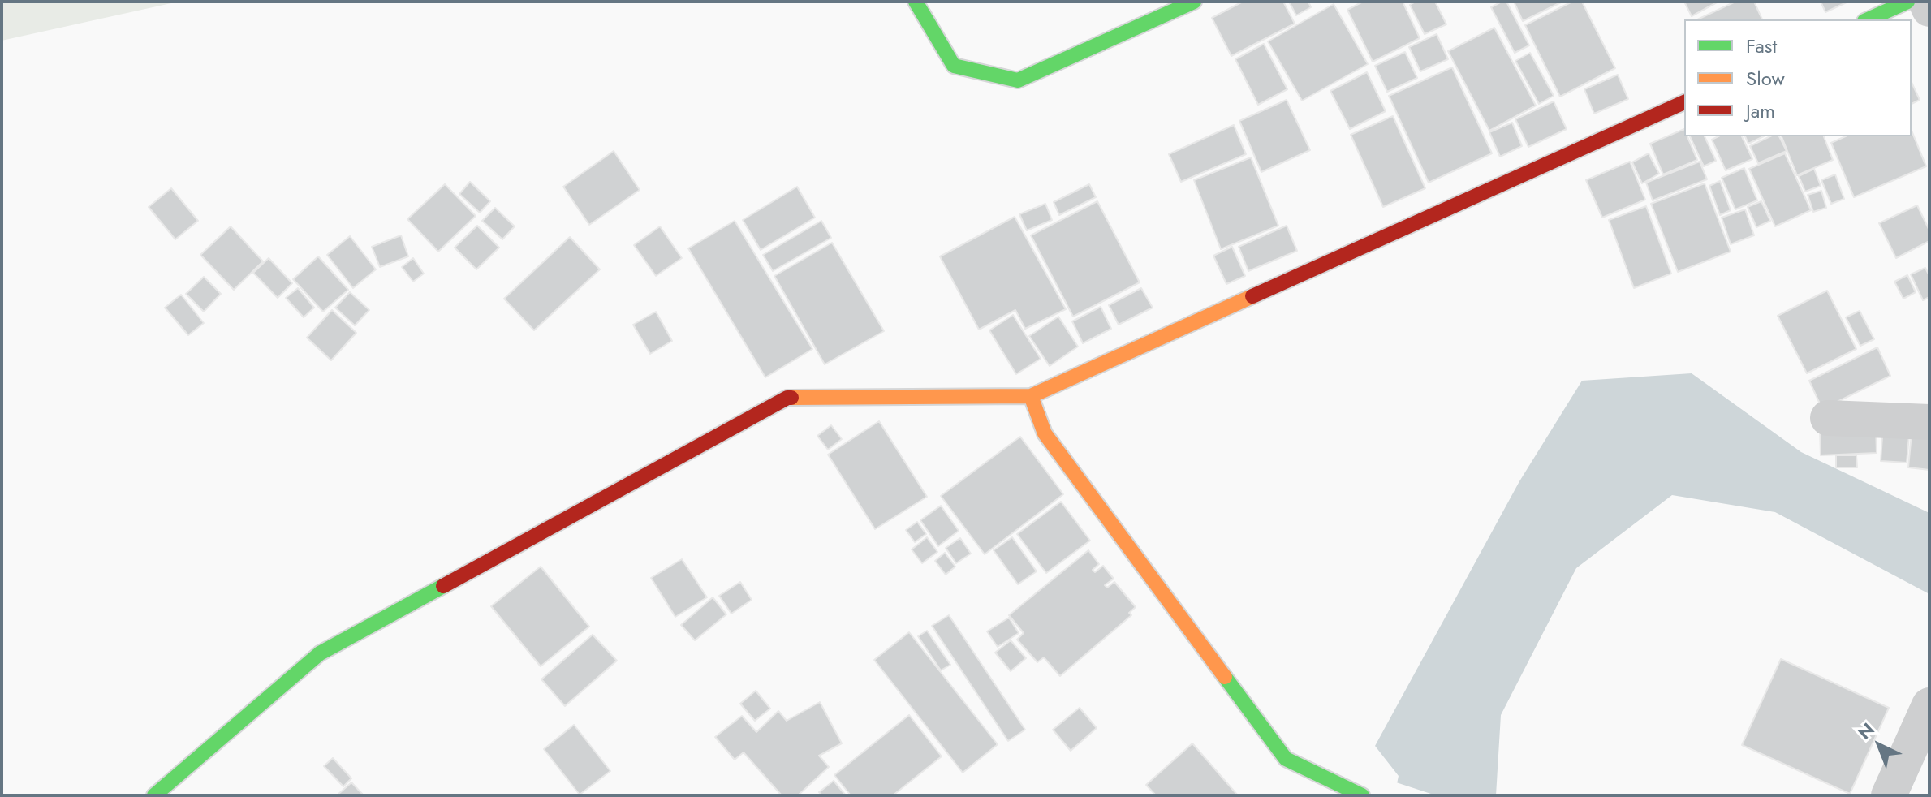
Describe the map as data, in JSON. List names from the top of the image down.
{
  "legend": ["Fast", "Slow", "Jam"],
  "north": "top left"
}
